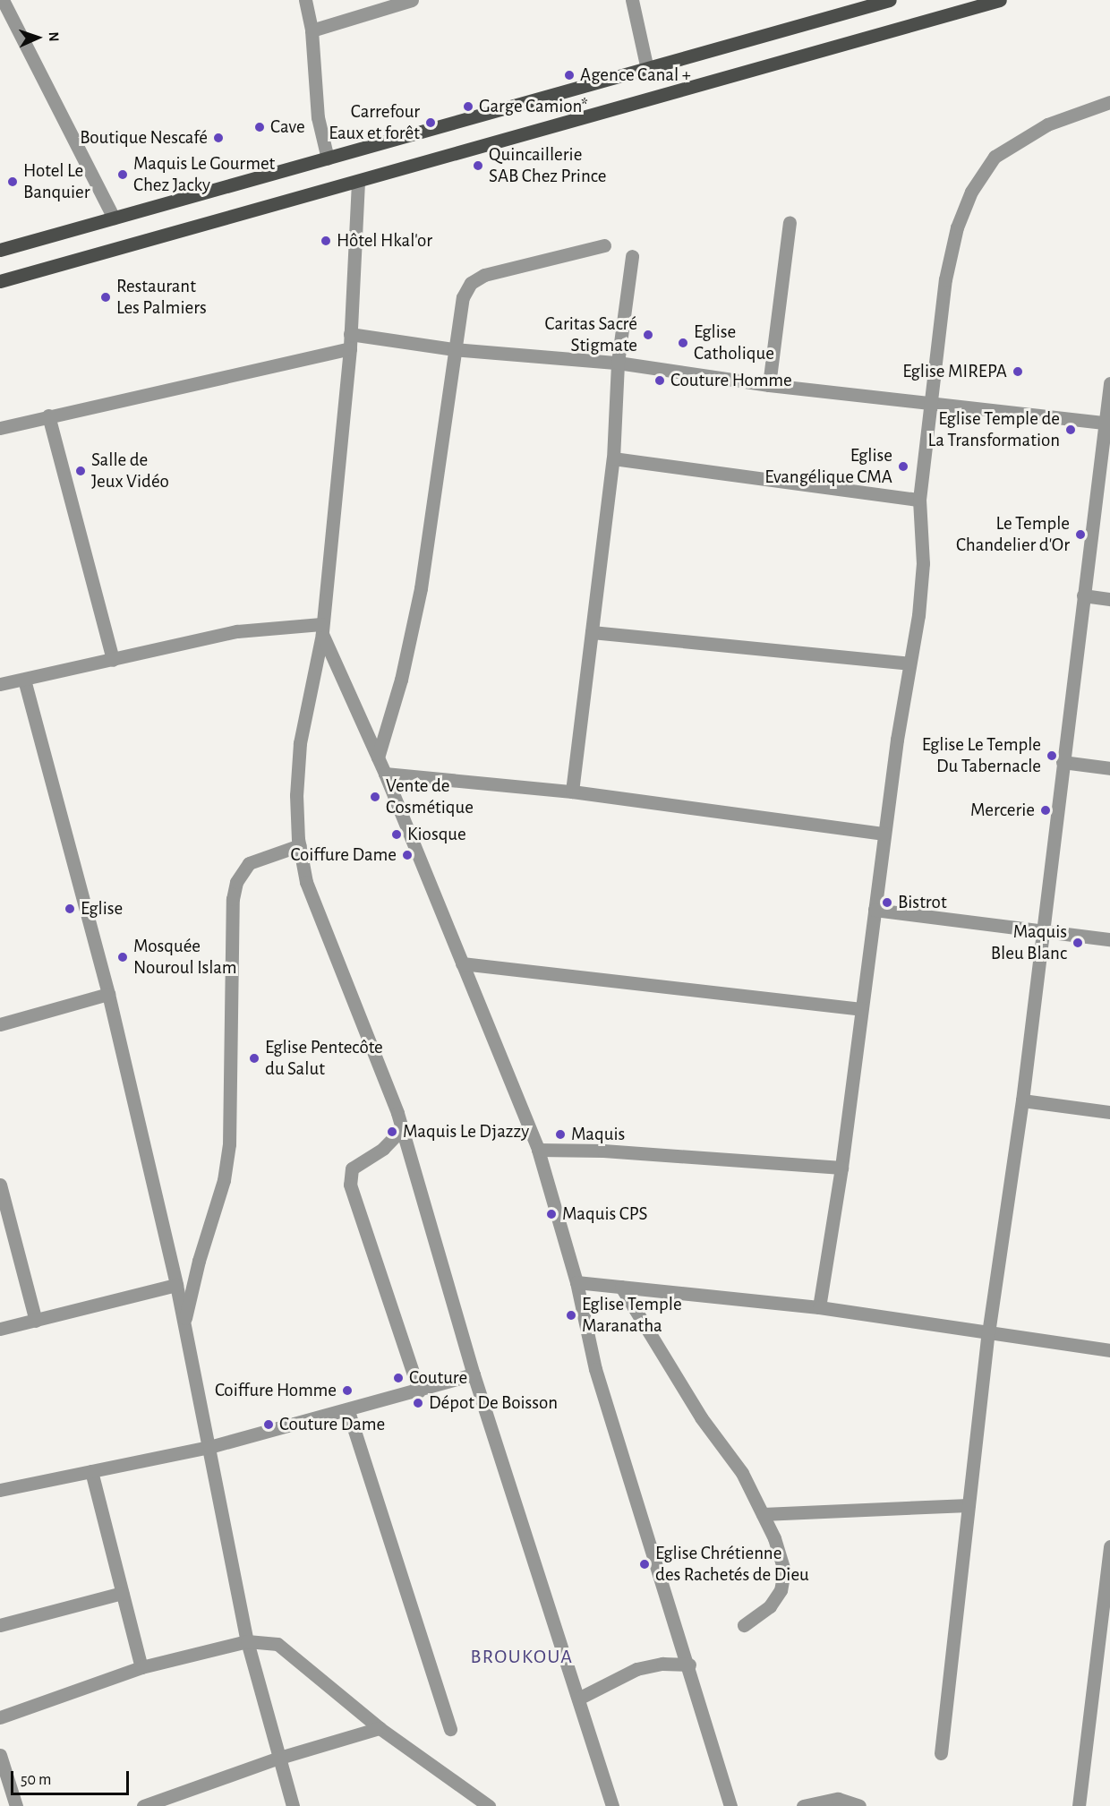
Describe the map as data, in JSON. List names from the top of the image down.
{
  "districts": ["BROUKOUA"],
  "places": [
    "Agence Canal +",
    "Garge Camion*",
    "Carrefour Eaux et forêt",
    "Cave",
    "Boutique Nescafé",
    "Quincaillerie SAB Chez Prince",
    "Maquis Le Gourmet Chez Jacky",
    "Hotel Le Banquier",
    "Hôtel Hkal'or",
    "Restaurant Les Palmiers",
    "Caritas Sacré Stigmate",
    "Eglise Catholique",
    "Eglise MIREPA",
    "Couture Homme",
    "Eglise Temple de La Transformation",
    "Eglise Evangélique CMA",
    "Salle de Jeux Vidéo",
    "Le Temple Chandelier d'Or",
    "Eglise Le Temple Du Tabernacle",
    "Vente de Cosmétique",
    "Mercerie",
    "Kiosque",
    "Coiffure Dame",
    "Bistrot",
    "Eglise",
    "Maquis Bleu Blanc",
    "Mosquée Nouroul Islam",
    "Eglise Pentecôte du Salut",
    "Maquis Le Djazzy",
    "Maquis",
    "Maquis CPS",
    "Eglise Temple Maranatha",
    "Couture",
    "Coiffure Homme",
    "Dépot De Boisson",
    "Couture Dame",
    "Eglise Chrétienne des Rachetés de Dieu"
  ],
  "scale_bar": "50 m",
  "north": "right"
}
